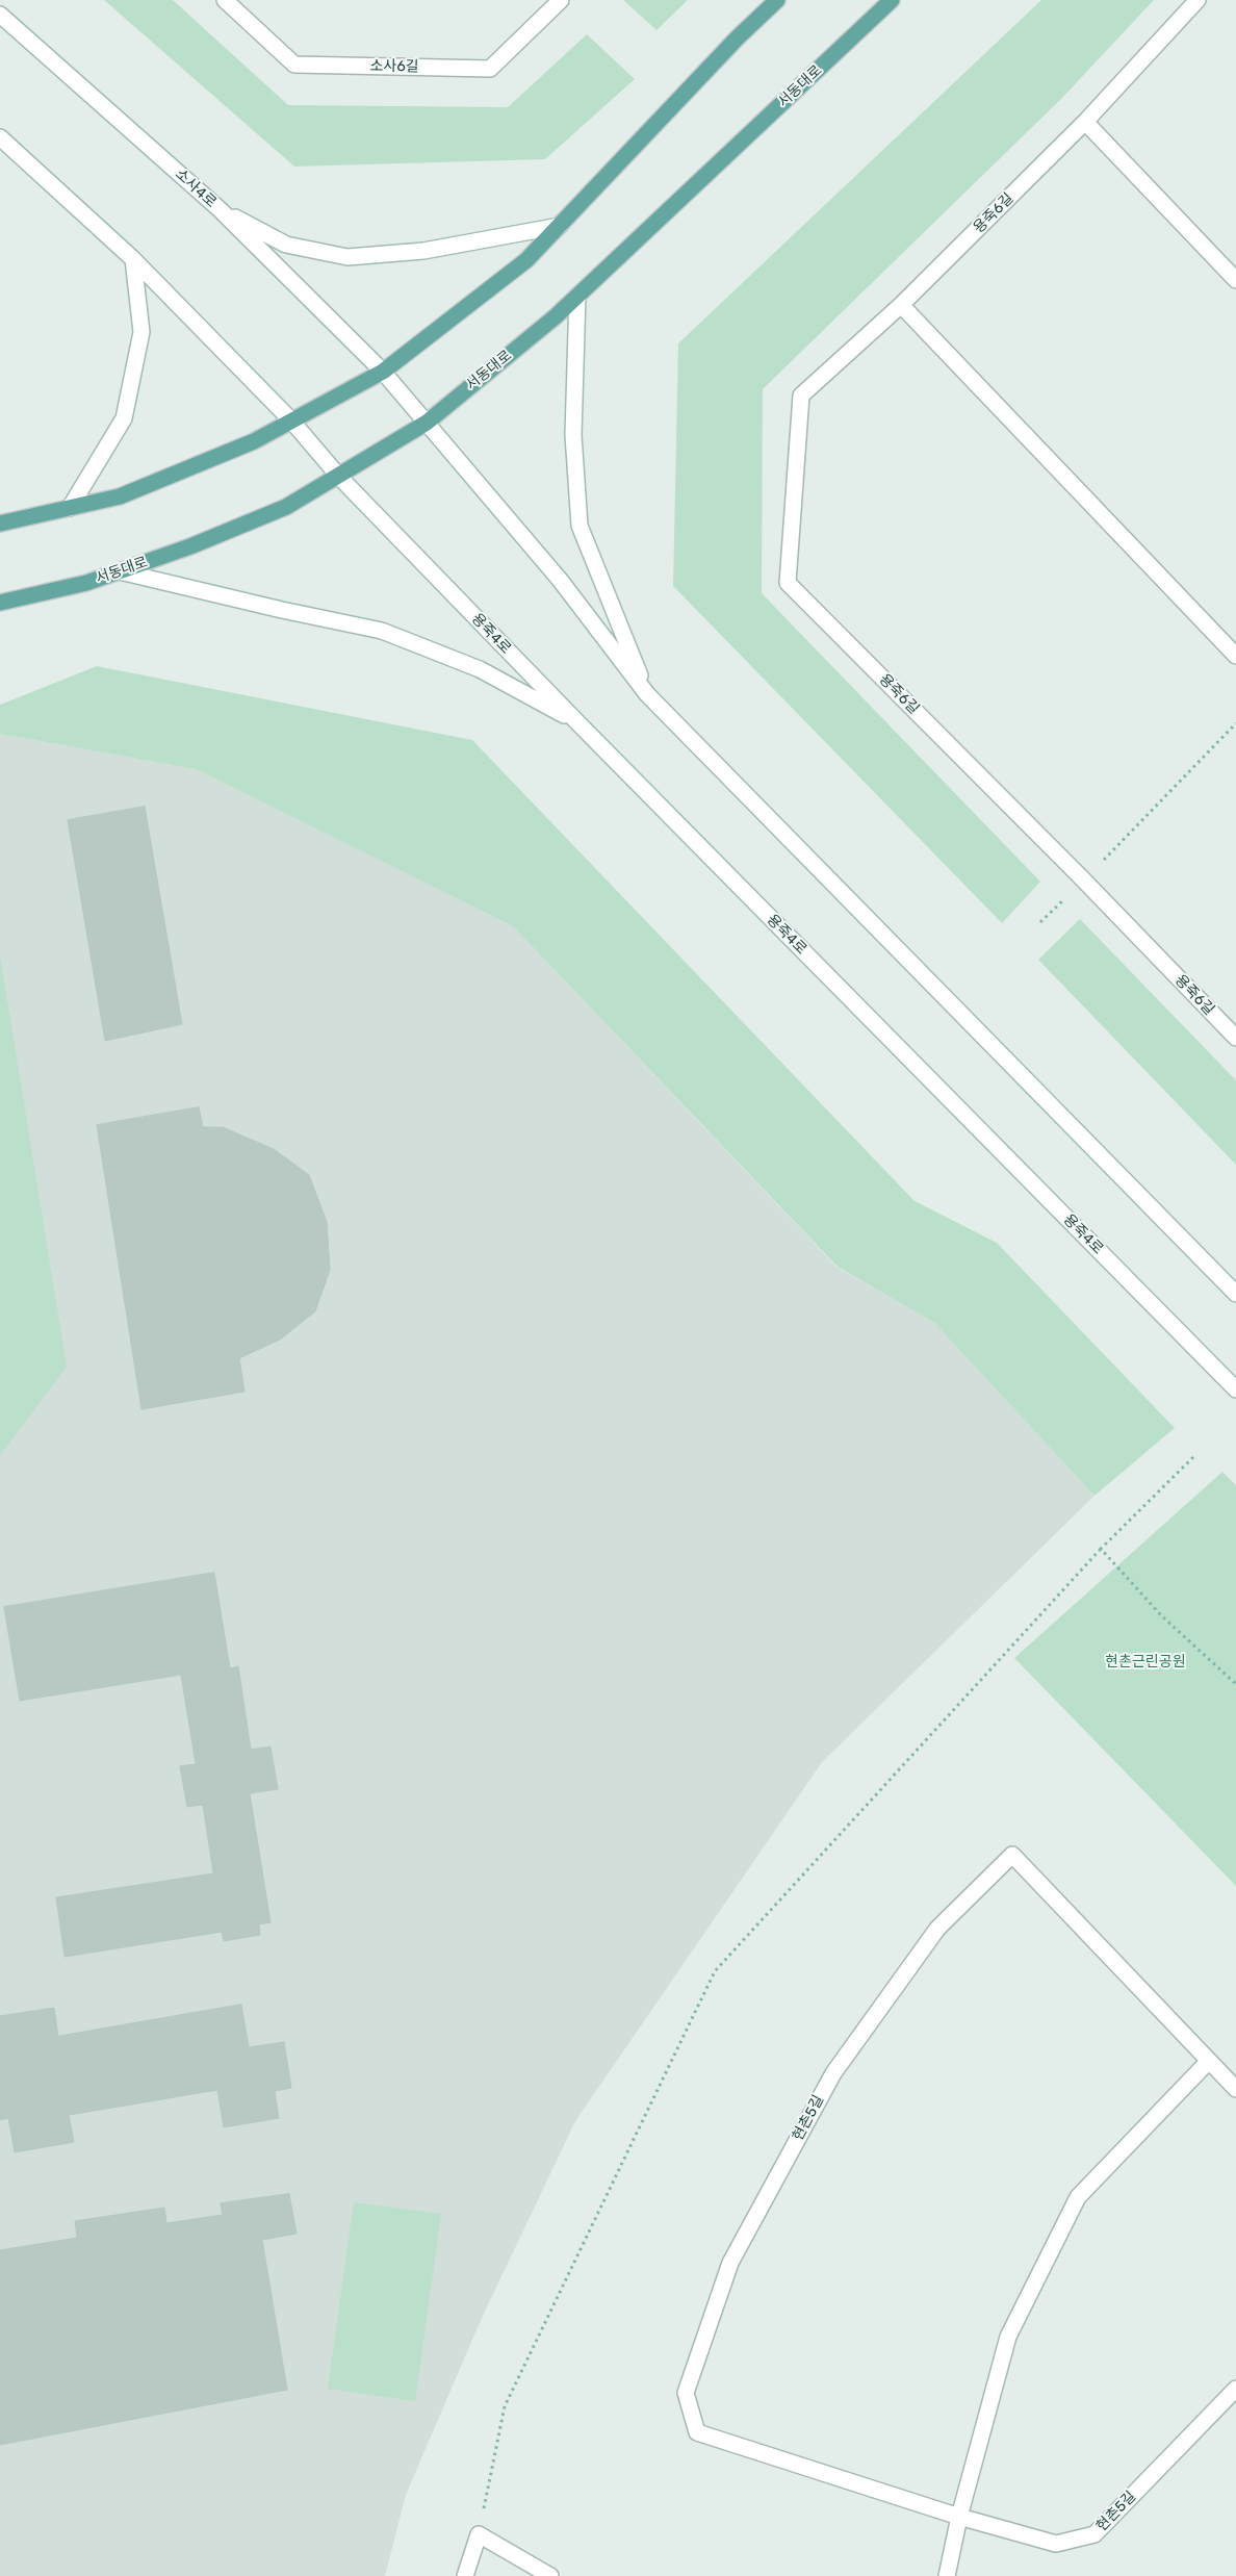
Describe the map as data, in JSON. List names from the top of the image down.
{
  "streets": {
    "main road": [
      "소사6길",
      "서동대로",
      "소사4로",
      "용죽6길",
      "용죽4로",
      "현촌5길"
    ]
  },
  "crossings": [
    ["서동대로", "용죽4로"]
  ],
  "parks": ["현촌근린공원"]
}
